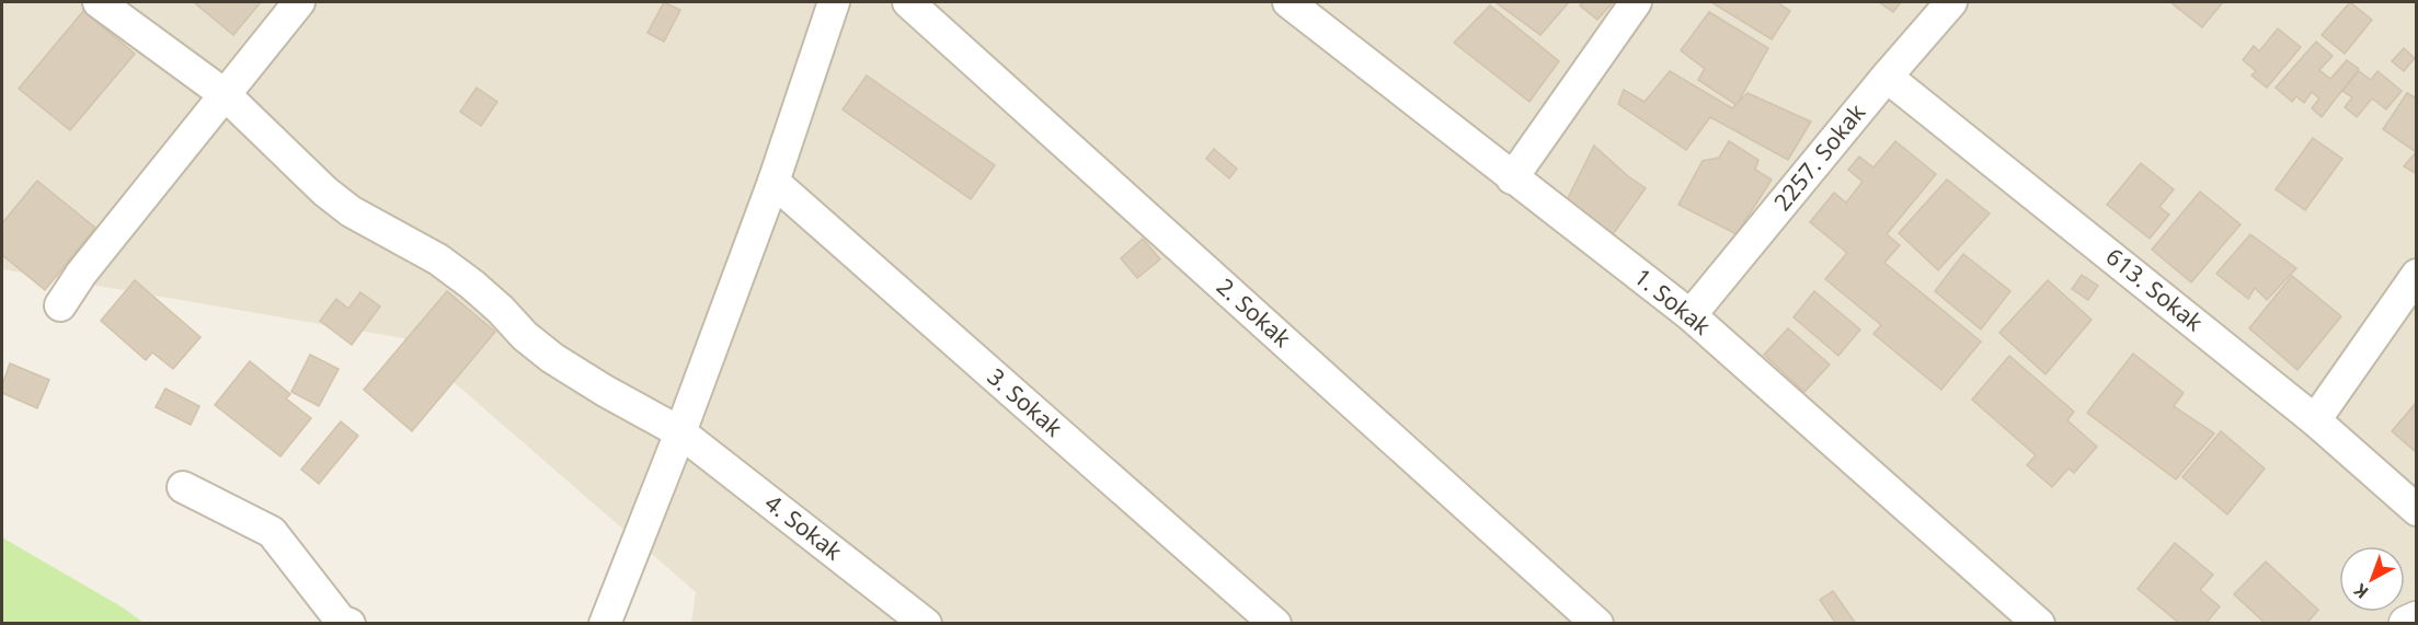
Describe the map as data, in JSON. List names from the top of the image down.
{
  "streets": {
    "street": [
      "2257. Sokak",
      "613. Sokak",
      "1. Sokak",
      "2. Sokak",
      "3. Sokak",
      "4. Sokak"
    ]
  },
  "crossings": [
    ["2257. Sokak", "613. Sokak"],
    ["2257. Sokak", "1. Sokak"]
  ],
  "north": "bottom left"
}
